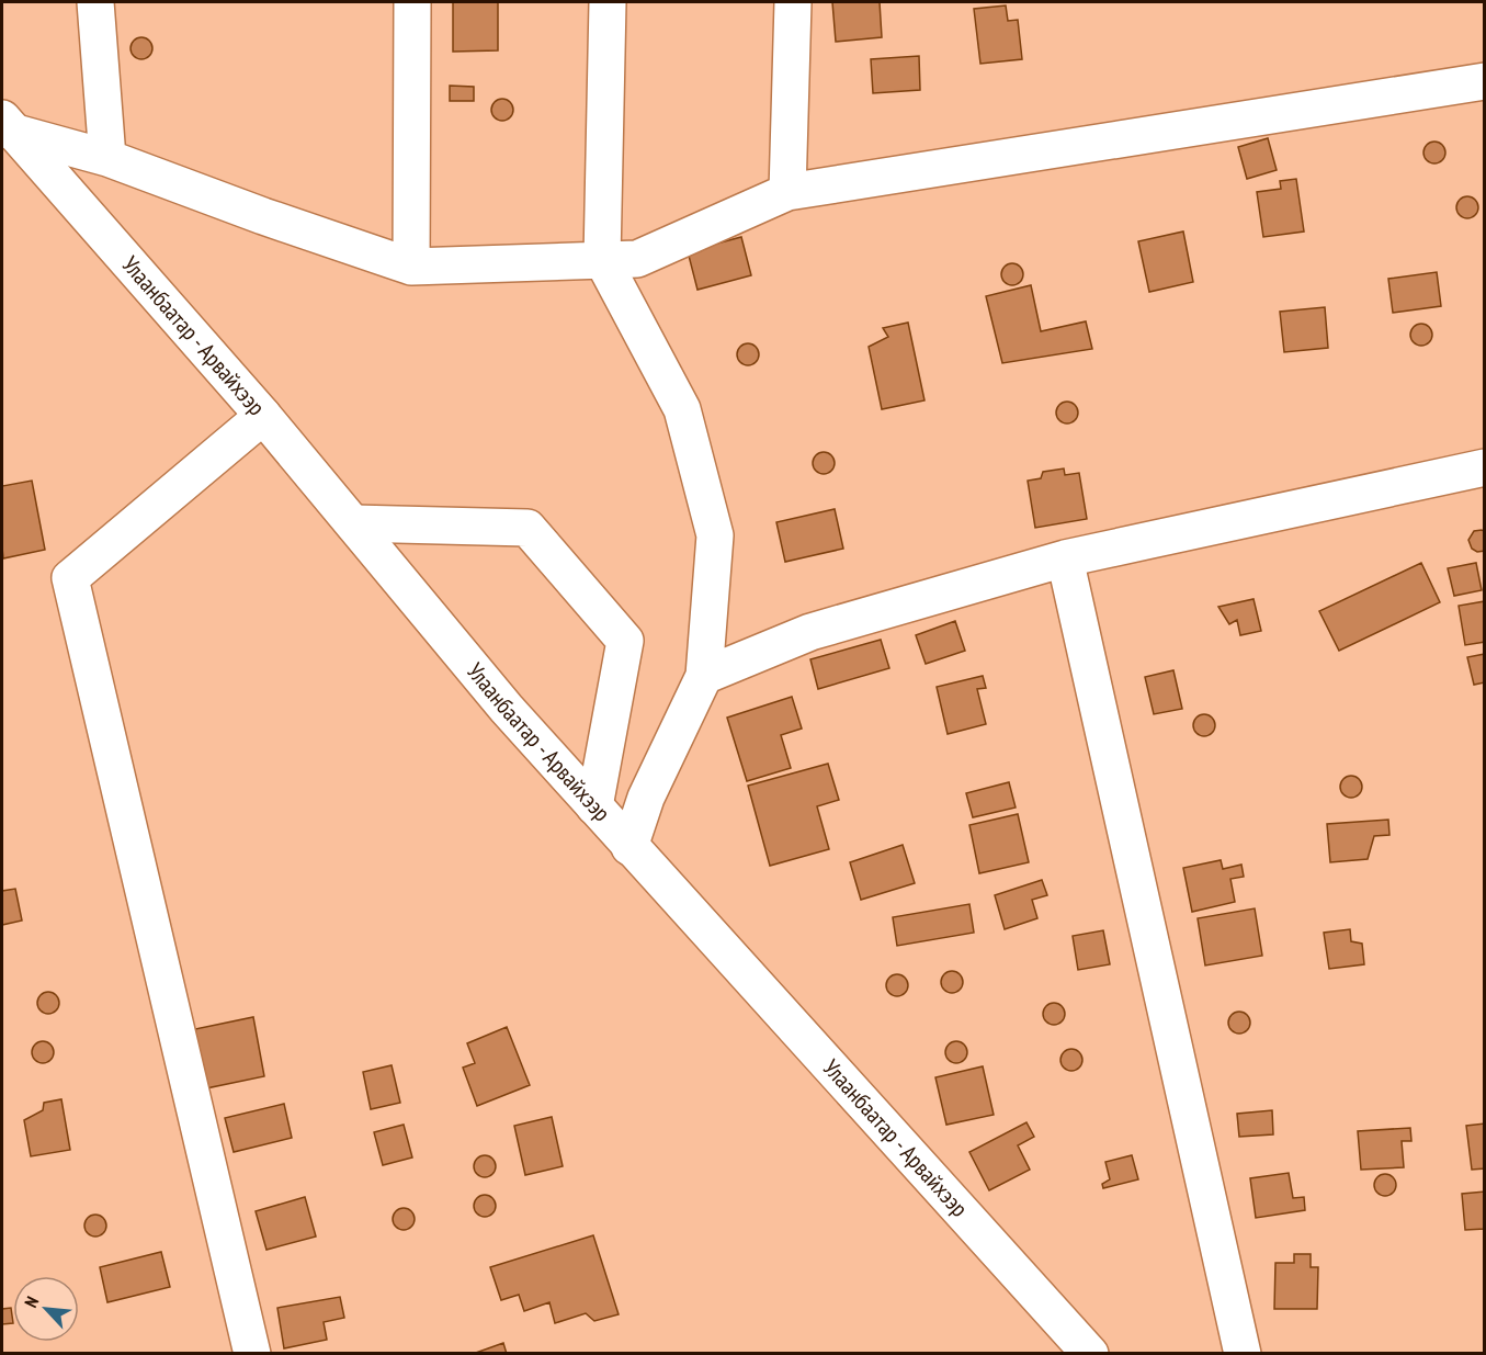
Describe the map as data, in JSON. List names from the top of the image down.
{
  "streets": {
    "main road": ["Улаанбаатар - Арвайхээр"]
  },
  "north": "top left"
}
